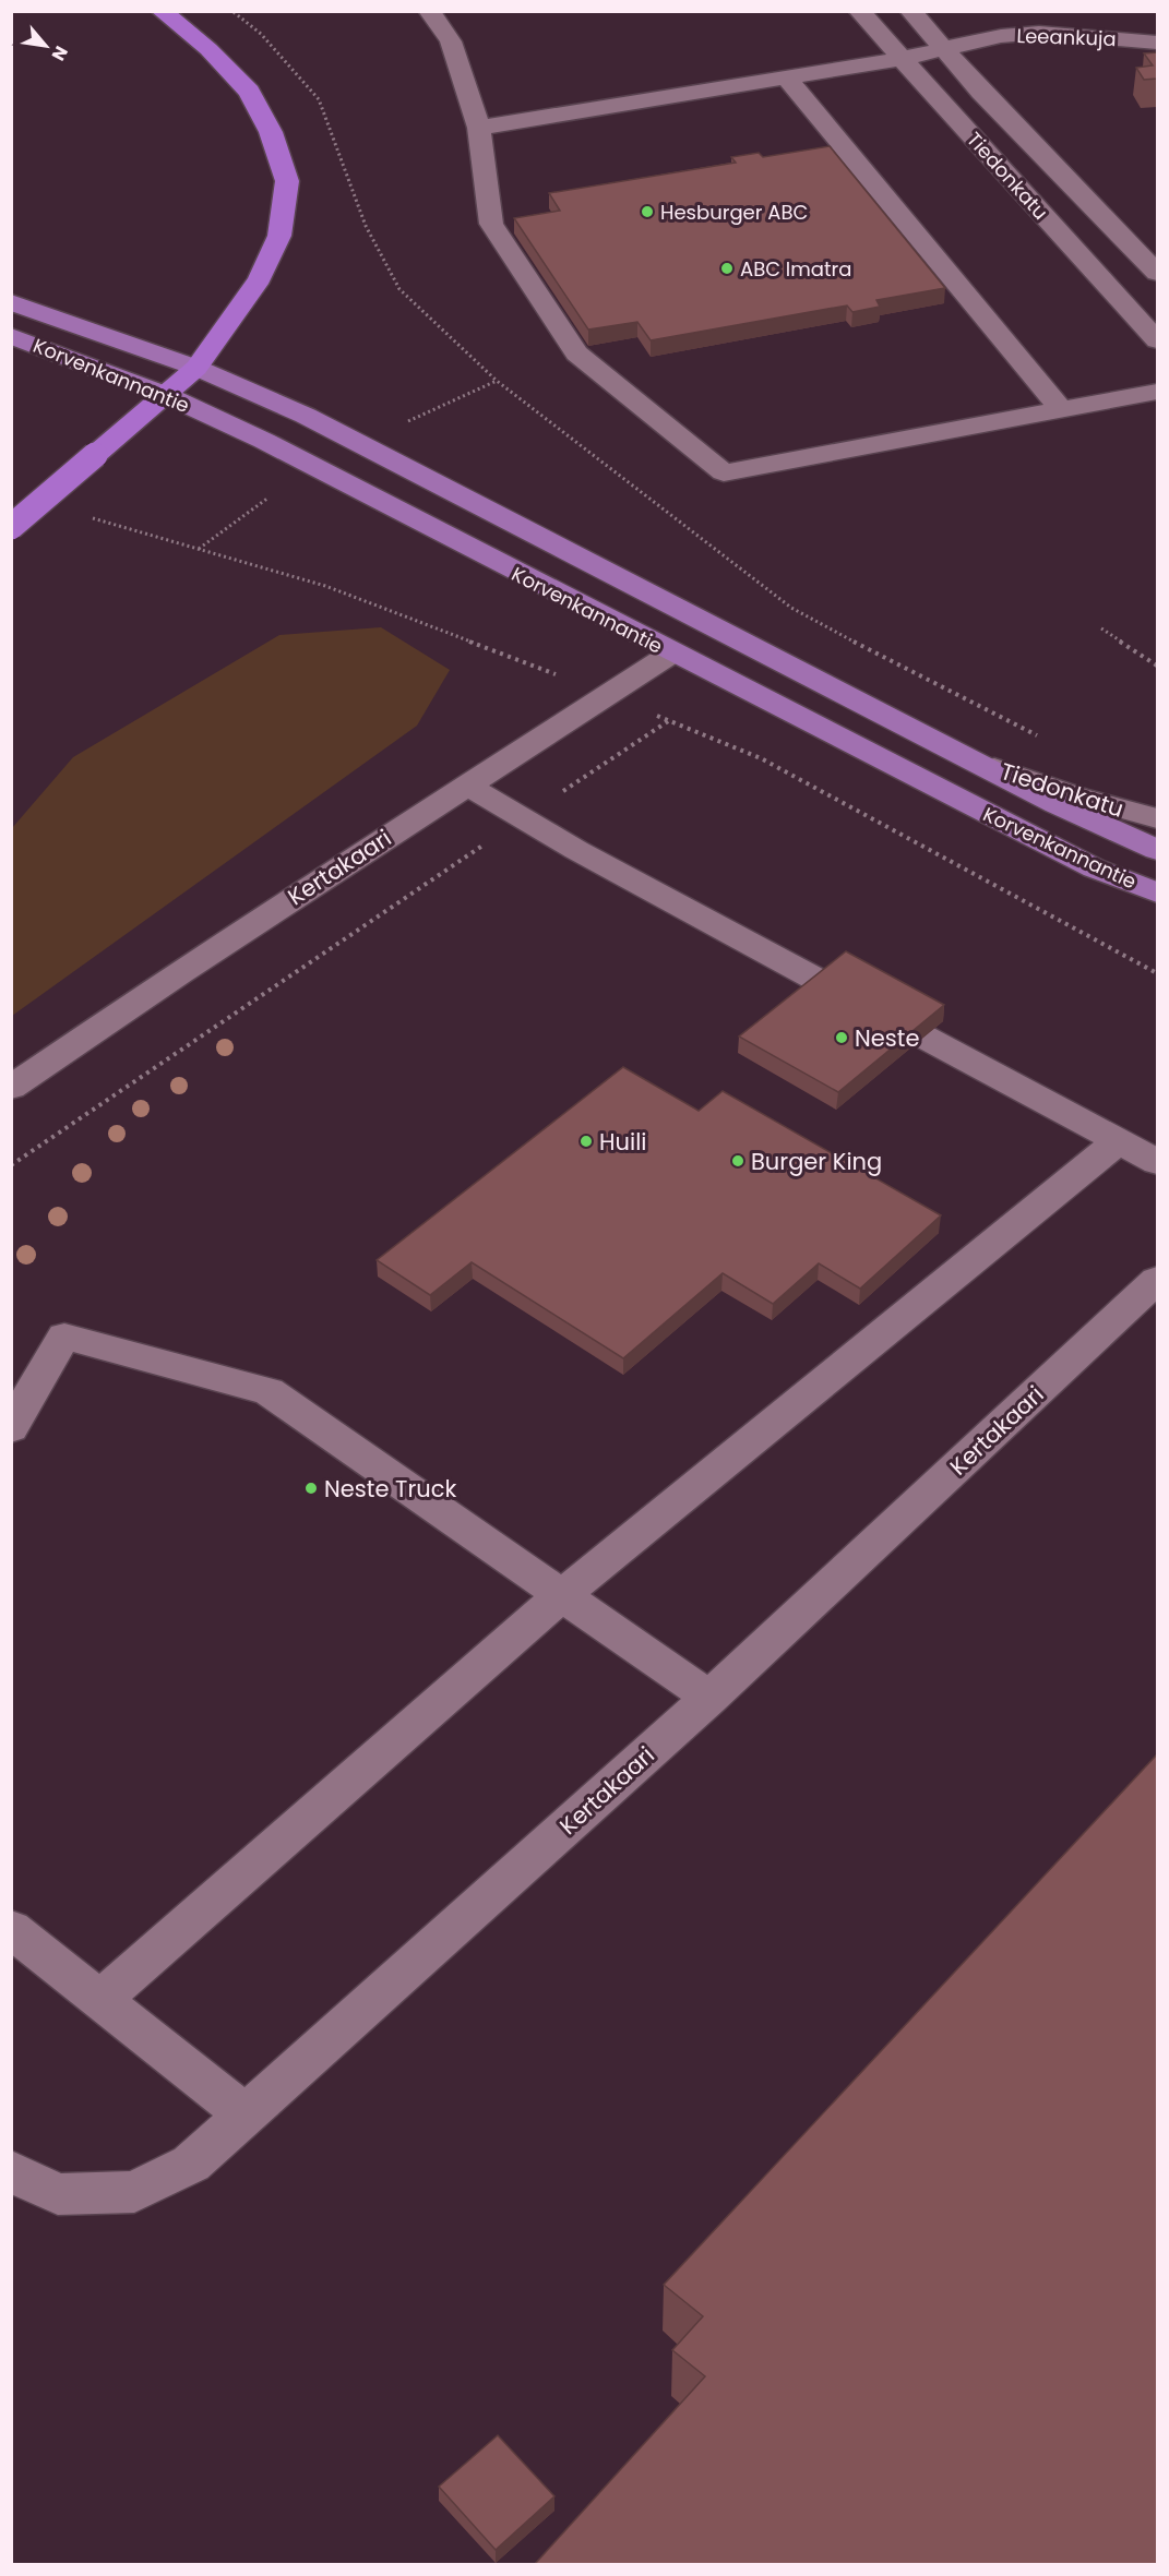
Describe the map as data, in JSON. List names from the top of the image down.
{
  "streets": {
    "main road": ["Korvenkannantie"],
    "street": ["Leeankuja", "Tiedonkatu", "Kertakaari"]
  },
  "crossings": [
    ["Leeankuja", "Tiedonkatu"],
    ["Tiedonkatu", "Korvenkannantie"],
    ["Korvenkannantie", "Kertakaari"]
  ],
  "places": [
    "Hesburger ABC",
    "ABC Imatra",
    "Neste",
    "Huili",
    "Burger King",
    "Neste Truck"
  ],
  "north": "bottom right"
}
